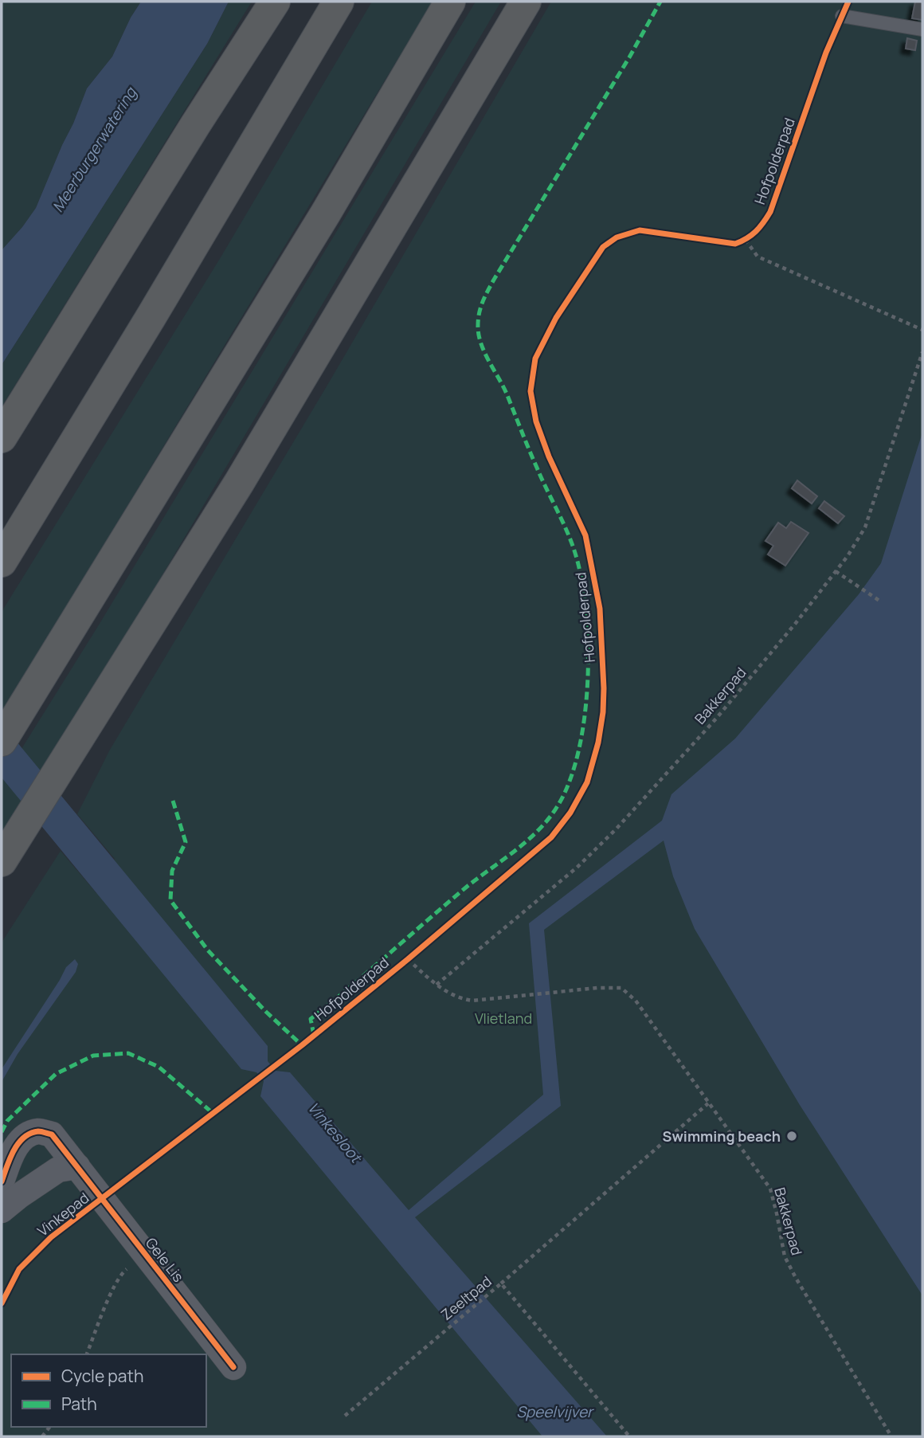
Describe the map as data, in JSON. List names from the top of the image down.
{
  "streets": {
    "street": ["Gele Lis"],
    "path": ["Bakkerpad", "Zeeltpad"],
    "cycle path": ["Hofpolderpad", "Vinkepad"]
  },
  "crossings": [
    ["Hofpolderpad", "Bakkerpad"]
  ],
  "water": ["Meerburgerwatering", "Vinkesloot", "Speelvijver"],
  "parks": ["Vlietland"],
  "places": ["Swimming beach"],
  "legend": ["Cycle path", "Path"]
}
